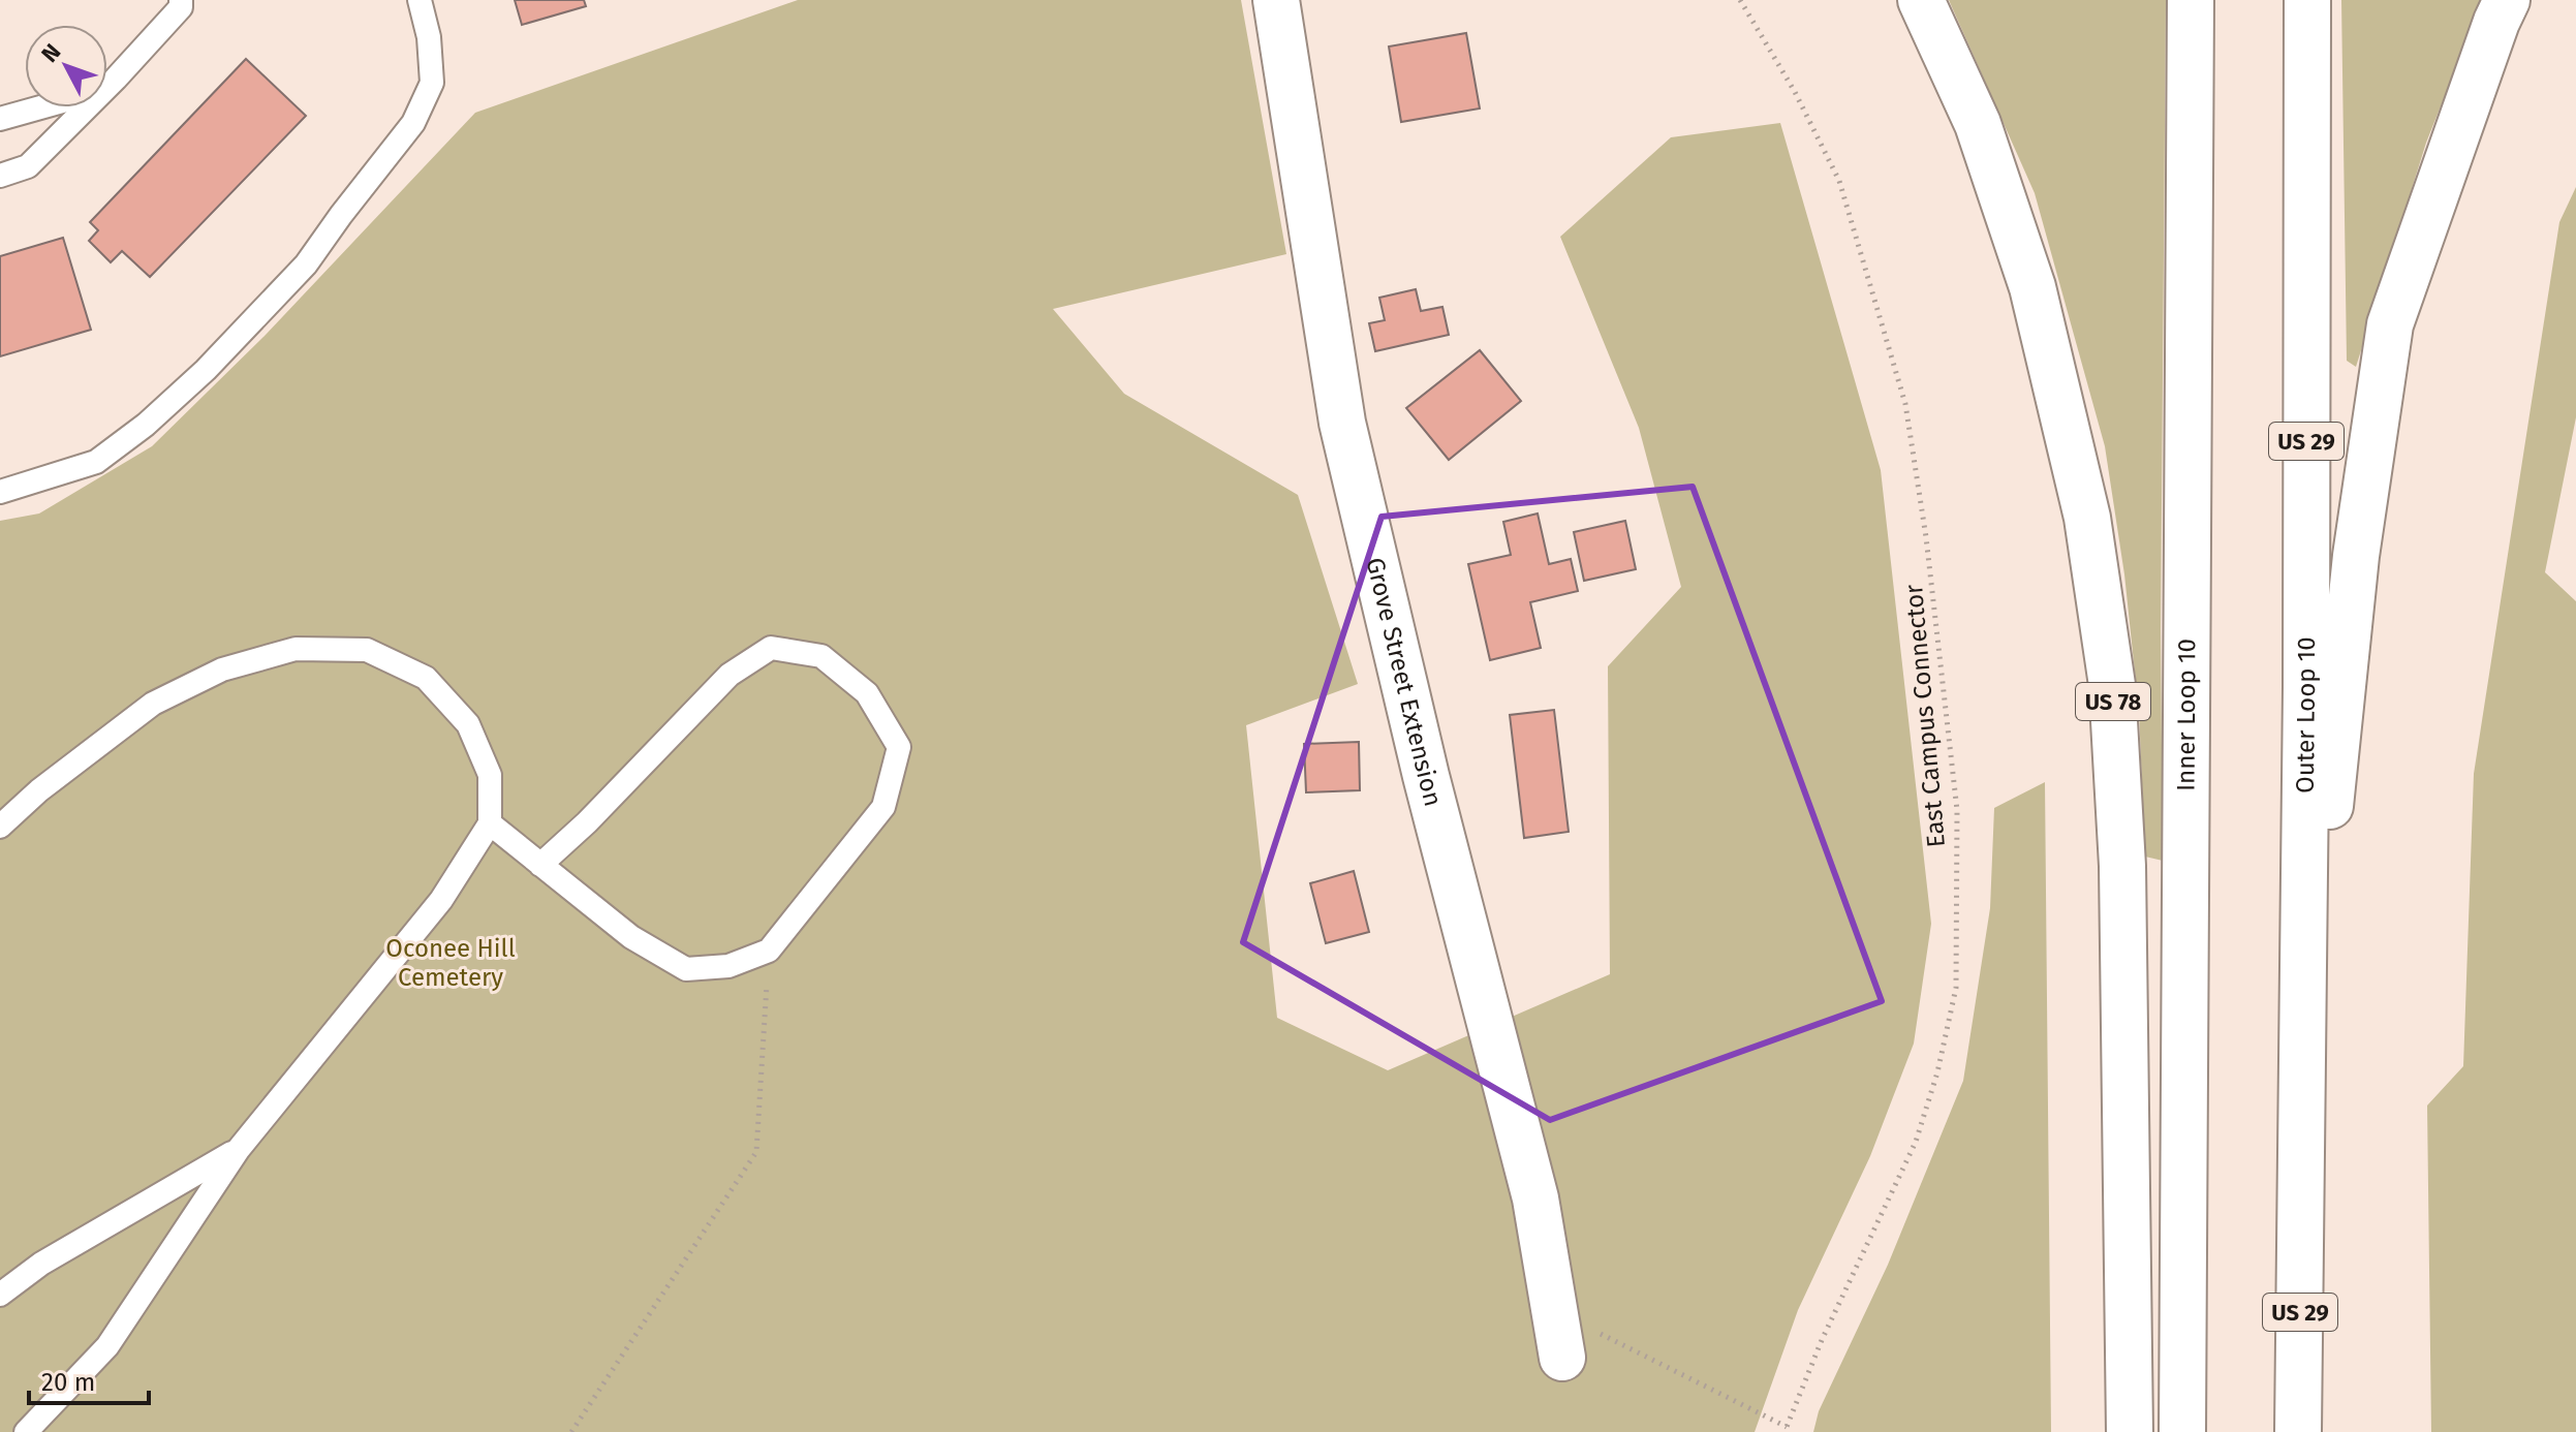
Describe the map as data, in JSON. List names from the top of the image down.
{
  "streets": {
    "main road": [
      "US 29",
      "Grove Street Extension",
      "US 78",
      "Inner Loop 10",
      "Outer Loop 10"
    ],
    "path": ["East Campus Connector"]
  },
  "parks": ["Oconee Hill Cemetery"],
  "scale_bar": "20 m",
  "north": "top left"
}
